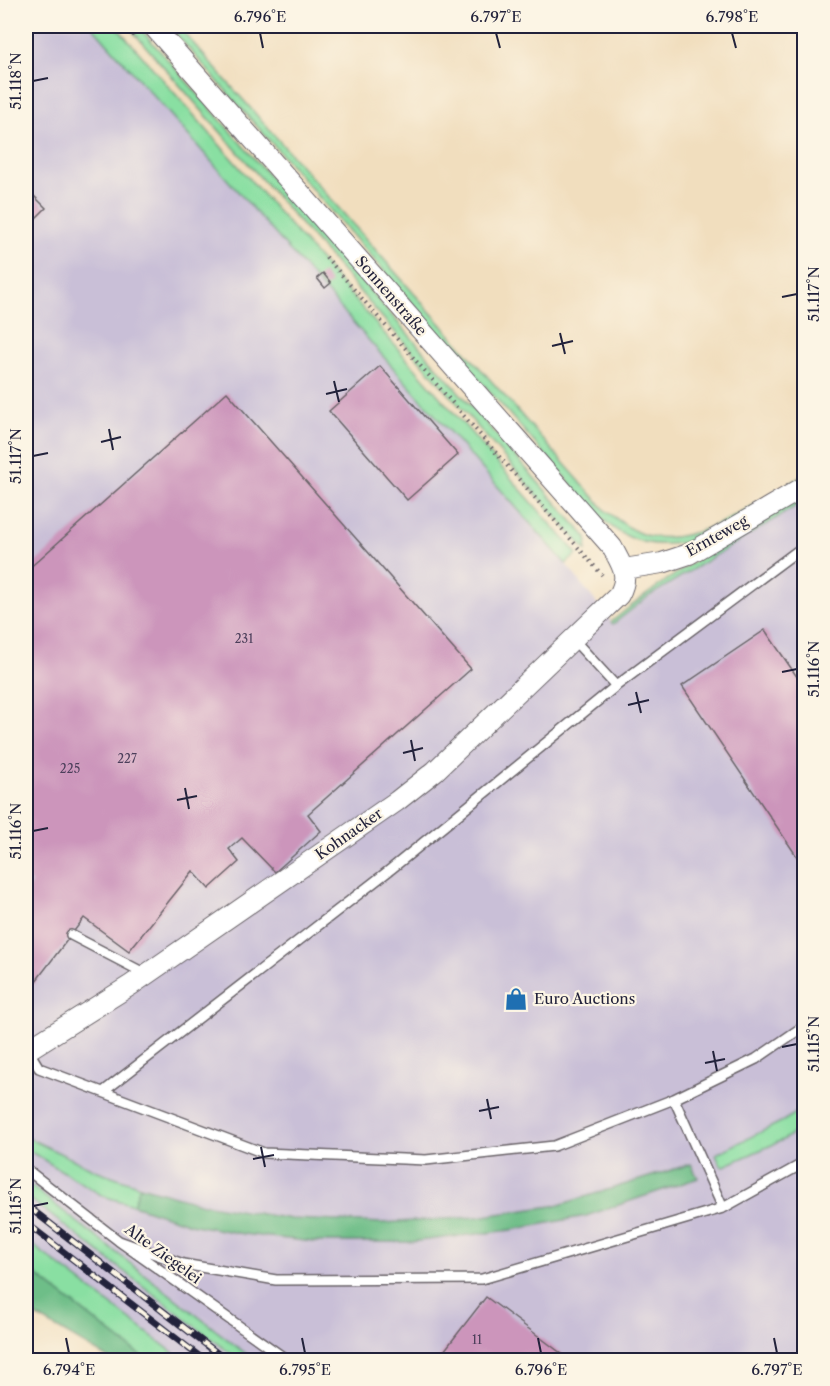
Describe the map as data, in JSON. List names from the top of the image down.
{
  "streets": {
    "street": ["Sonnenstraße", "Ernteweg", "Kohnacker"],
    "lane": ["Alte Ziegelei"]
  },
  "crossings": [
    ["Sonnenstraße", "Ernteweg"]
  ],
  "places": {
    "shop": ["Euro Auctions"]
  },
  "house_numbers": [
    "231",
    "227",
    "225",
    "11"
  ],
  "coordinates": [
    "6.796°E",
    "6.797°E",
    "6.798°E",
    "51.118°N",
    "51.117°N",
    "51.116°N",
    "51.115°N",
    "6.794°E",
    "6.795°E"
  ]
}
